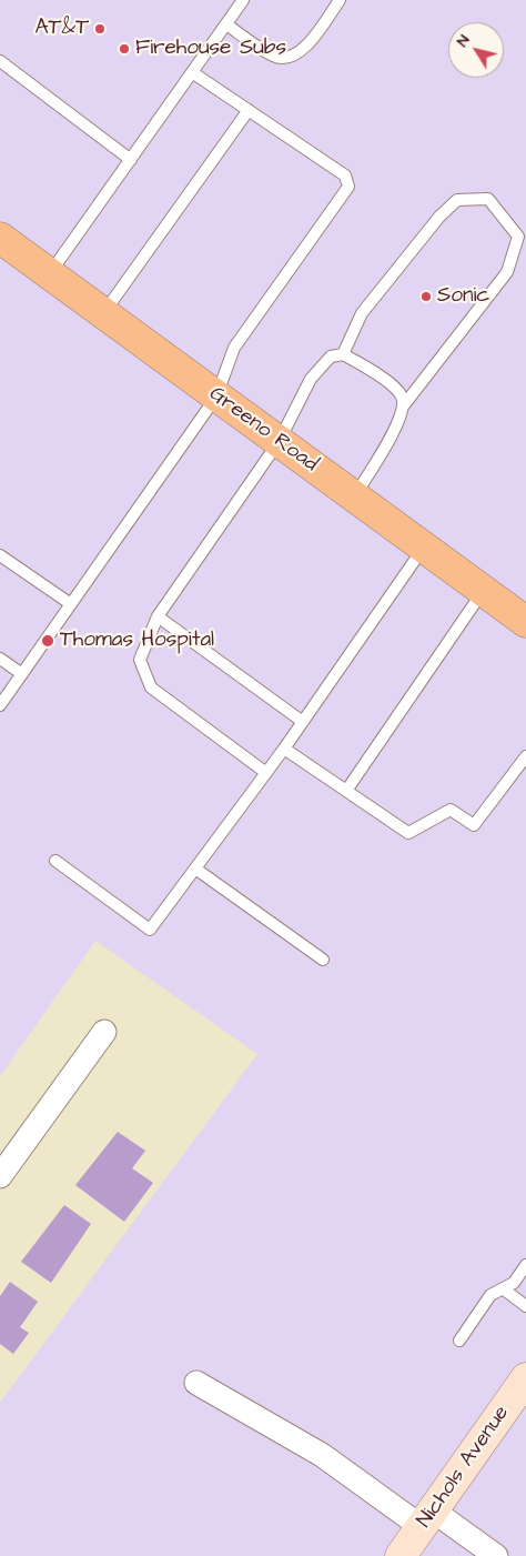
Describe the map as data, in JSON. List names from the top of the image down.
{
  "streets": {
    "main road": ["Greeno Road"],
    "street": ["Nichols Avenue"]
  },
  "places": [
    "AT&T",
    "Firehouse Subs",
    "Sonic",
    "Thomas Hospital"
  ],
  "north": "top left"
}
